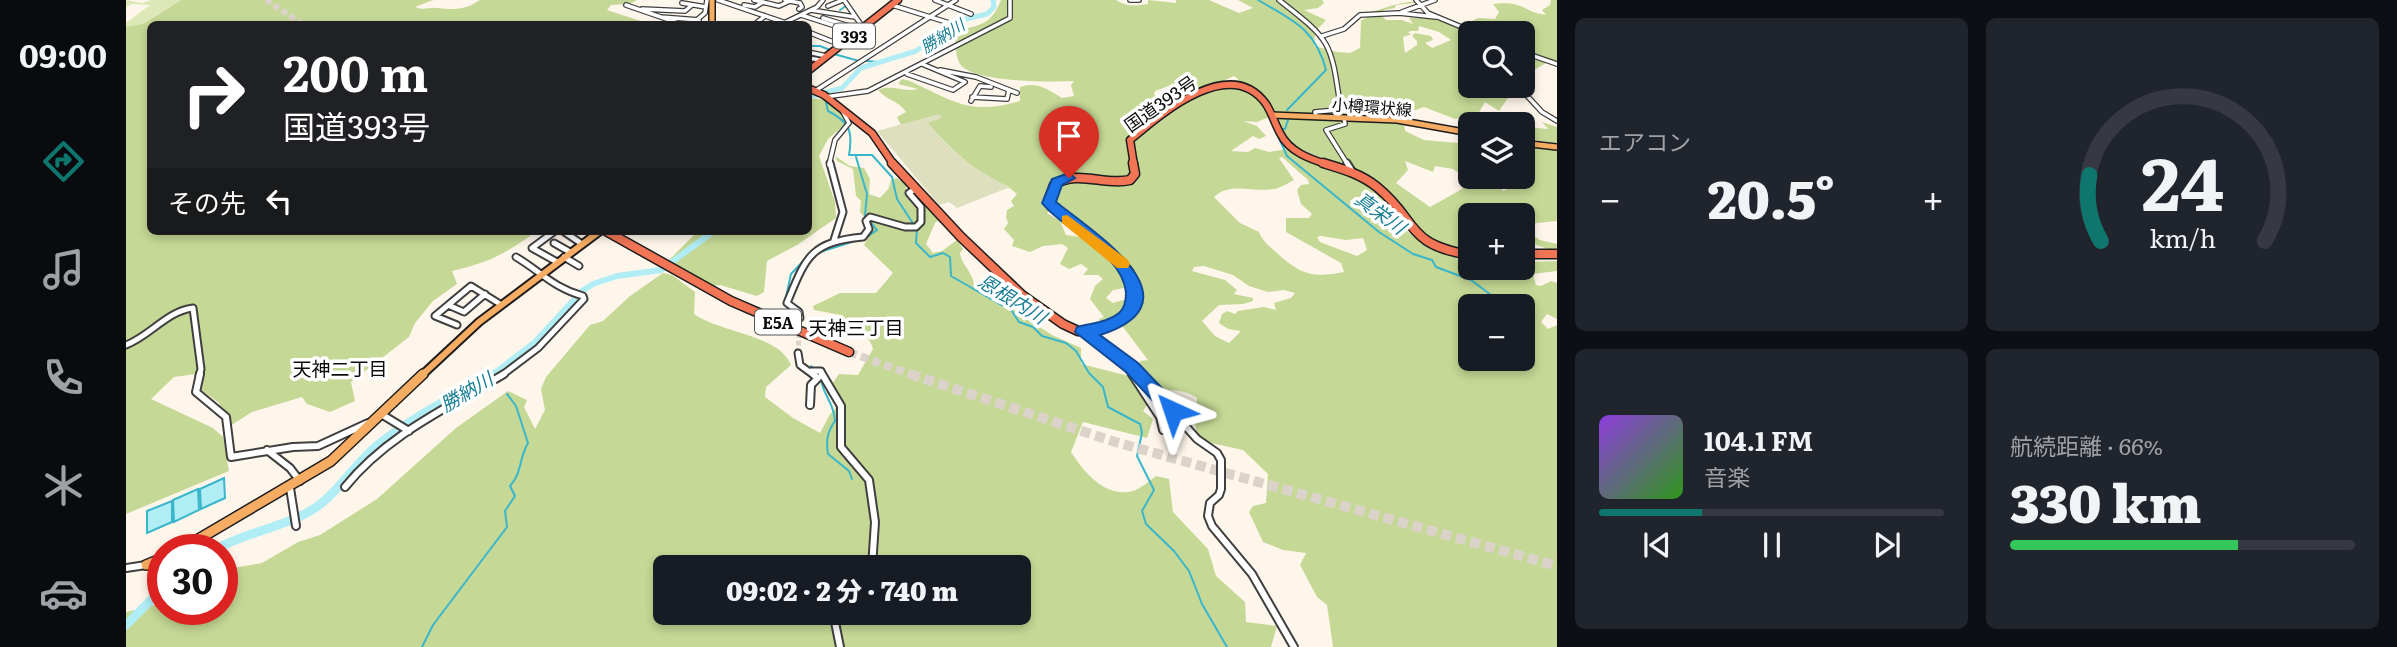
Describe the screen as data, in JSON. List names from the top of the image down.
{
  "streets": {
    "highway": ["393", "国道393号", "E5A"],
    "main road": ["小樽環状線"]
  },
  "crossings": [
    ["国道393号", "小樽環状線"]
  ],
  "districts": ["天神三丁目", "天神二丁目"],
  "water": ["勝納川", "真栄川", "恩根内川"],
  "page": {
    "tabs": "09:00",
    "tile": [
      "エアコン",
      ["航続距離 · 66%", "330 km"]
    ],
    "map_buttons": ["+", "−"],
    "turn": ["200 m", "国道393号"],
    "then": "その先",
    "heat": ["−", "20.5°", "+"],
    "song": ["104.1 FM", "音楽"],
    "limit": "30",
    "trip": "09:02 · 2 分 · 740 m",
    "gauge": ["24", "km/h"]
  }
}
